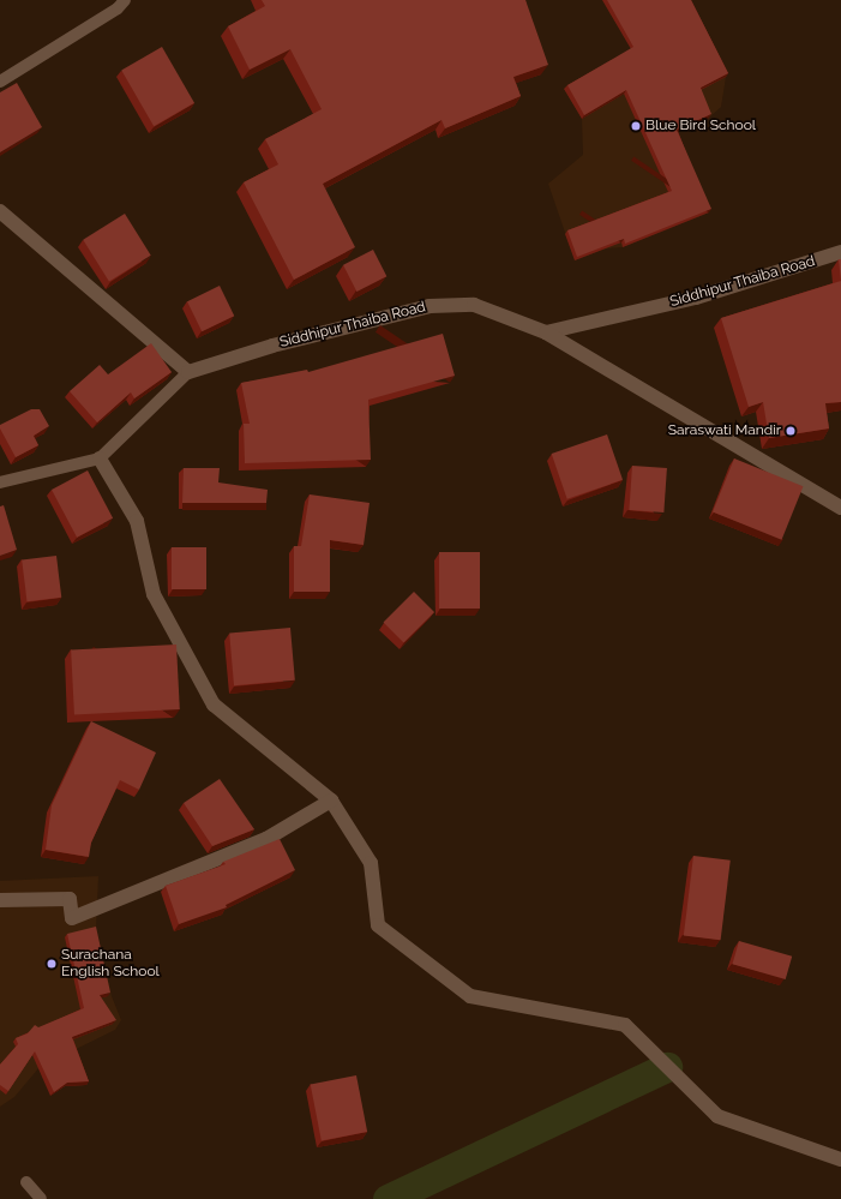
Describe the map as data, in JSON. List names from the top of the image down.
{
  "streets": {
    "street": ["Siddhipur Thaiba Road"]
  },
  "places": ["Blue Bird School", "Saraswati Mandir", "Surachana English School"]
}
